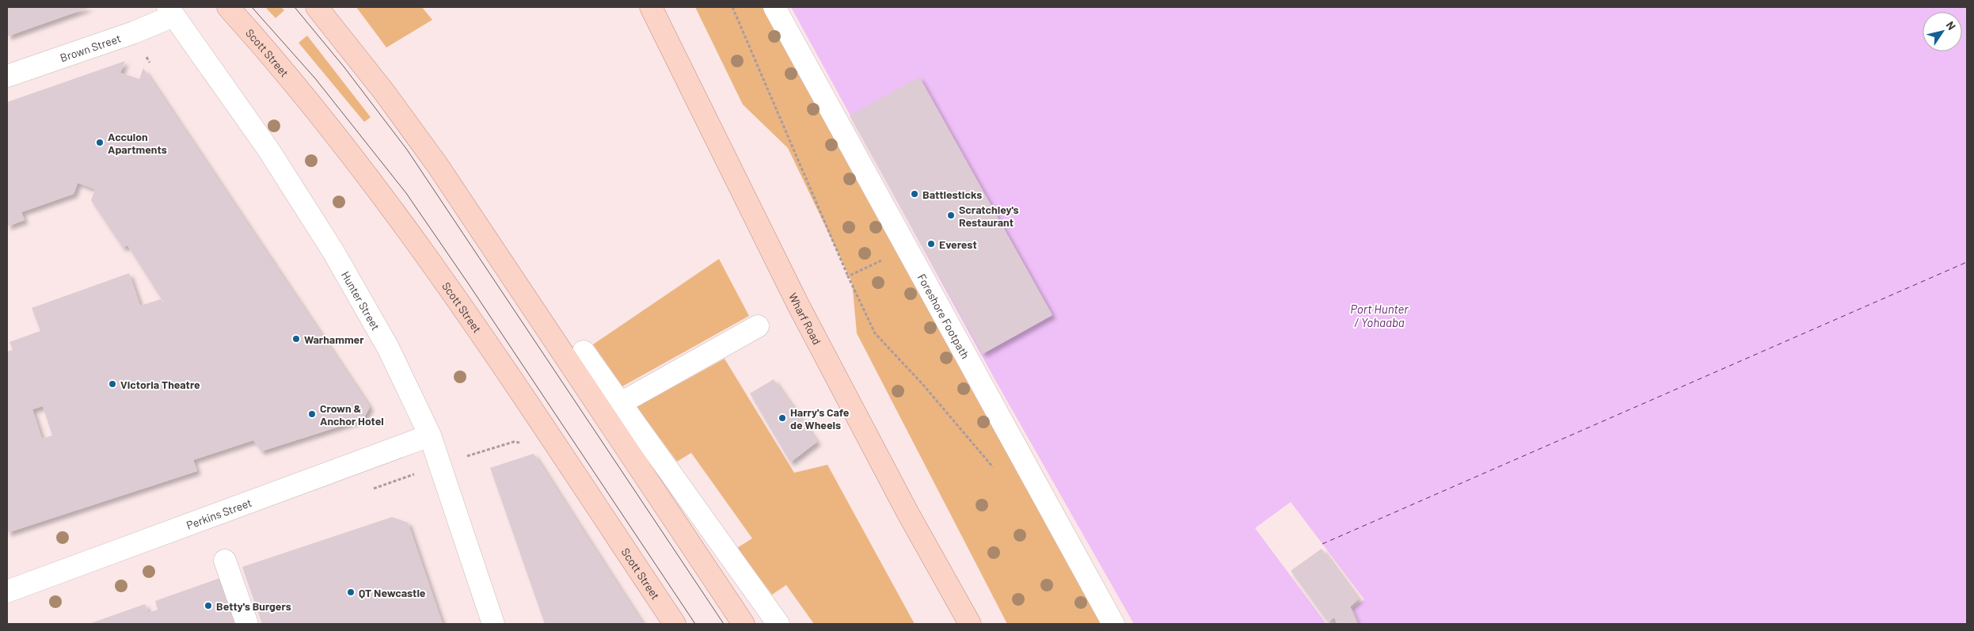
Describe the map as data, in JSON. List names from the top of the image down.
{
  "streets": {
    "main road": ["Scott Street", "Wharf Road"],
    "street": [
      "Brown Street",
      "Hunter Street",
      "Foreshore Footpath",
      "Perkins Street"
    ]
  },
  "crossings": [
    ["Brown Street", "Hunter Street"],
    ["Hunter Street", "Perkins Street"]
  ],
  "water": ["Port Hunter / Yohaaba"],
  "places": [
    "Acculon Apartments",
    "Battlesticks",
    "Scratchley's Restaurant",
    "Everest",
    "Warhammer",
    "Victoria Theatre",
    "Crown & Anchor Hotel",
    "Harry's Cafe de Wheels",
    "QT Newcastle",
    "Betty's Burgers"
  ],
  "north": "top right"
}
